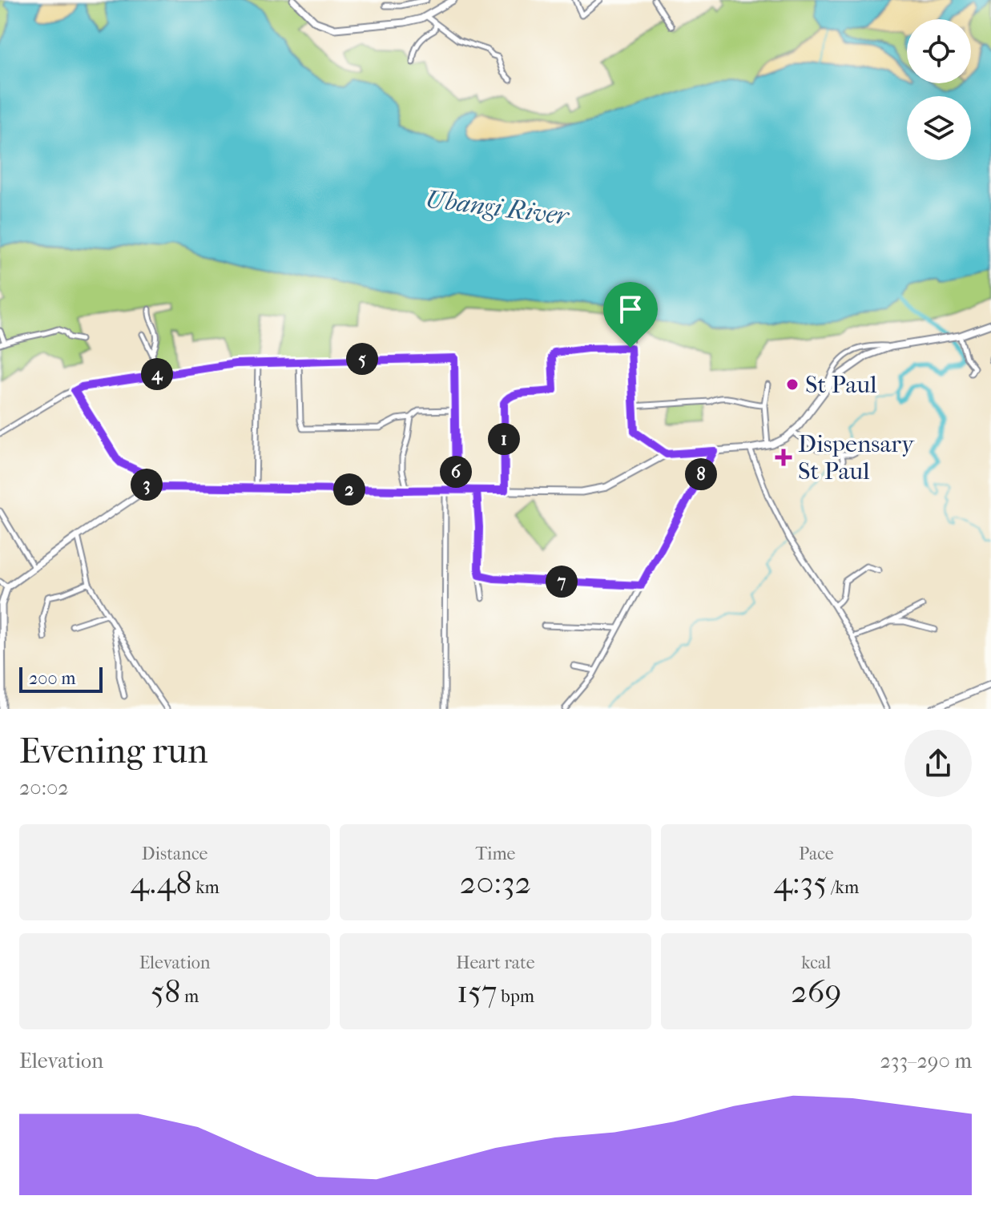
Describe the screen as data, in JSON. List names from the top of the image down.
{
  "water": ["Ubangi River"],
  "places": {
    "other": ["St Paul"],
    "health": ["Dispensary St Paul"]
  },
  "scale_bar": "200 m",
  "page": {
    "pins": [
      "5",
      "4",
      "1",
      "6",
      "8",
      "3",
      "2",
      "7"
    ],
    "scale": "200 m",
    "heading": ["Evening run", "20:02"],
    "stats": [
      ["Distance", "4.48 km"],
      ["Time", "20:32"],
      ["Pace", "4:35 /km"],
      ["Elevation", "58 m"],
      ["Heart rate", "157 bpm"],
      ["kcal", "269"]
    ],
    "chart": ["Elevation", "233–290 m"]
  }
}
